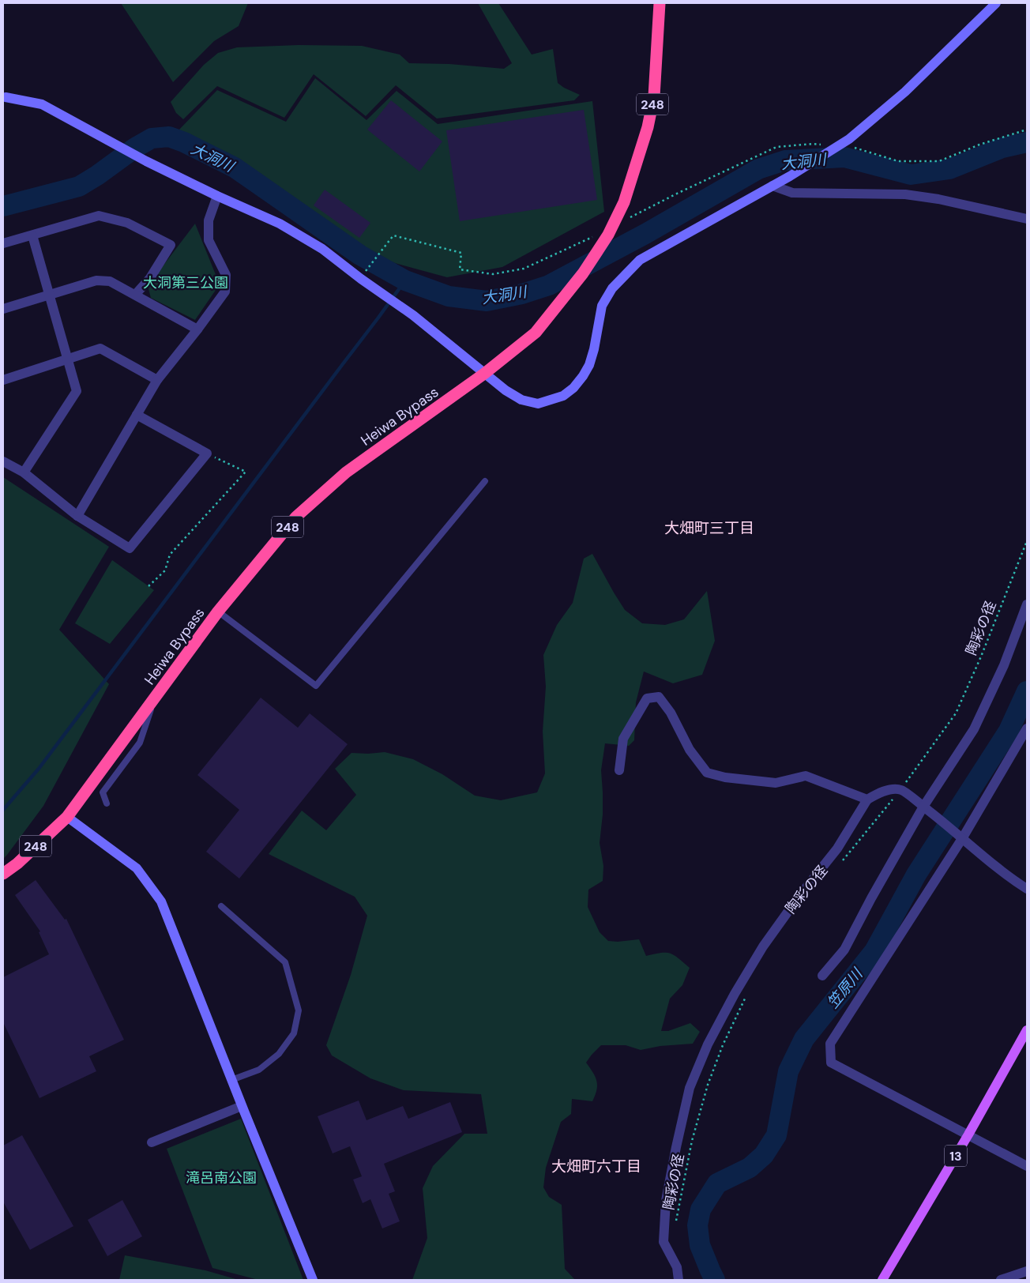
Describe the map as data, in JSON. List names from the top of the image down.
{
  "streets": {
    "highway": ["248", "Heiwa Bypass"],
    "main road": ["13"],
    "path": ["陶彩の径"]
  },
  "crossings": [
    ["248", "Heiwa Bypass"]
  ],
  "districts": ["大畑町三丁目", "大畑町六丁目"],
  "water": ["大洞川", "笠原川"],
  "parks": ["大洞第三公園", "滝呂南公園"]
}
